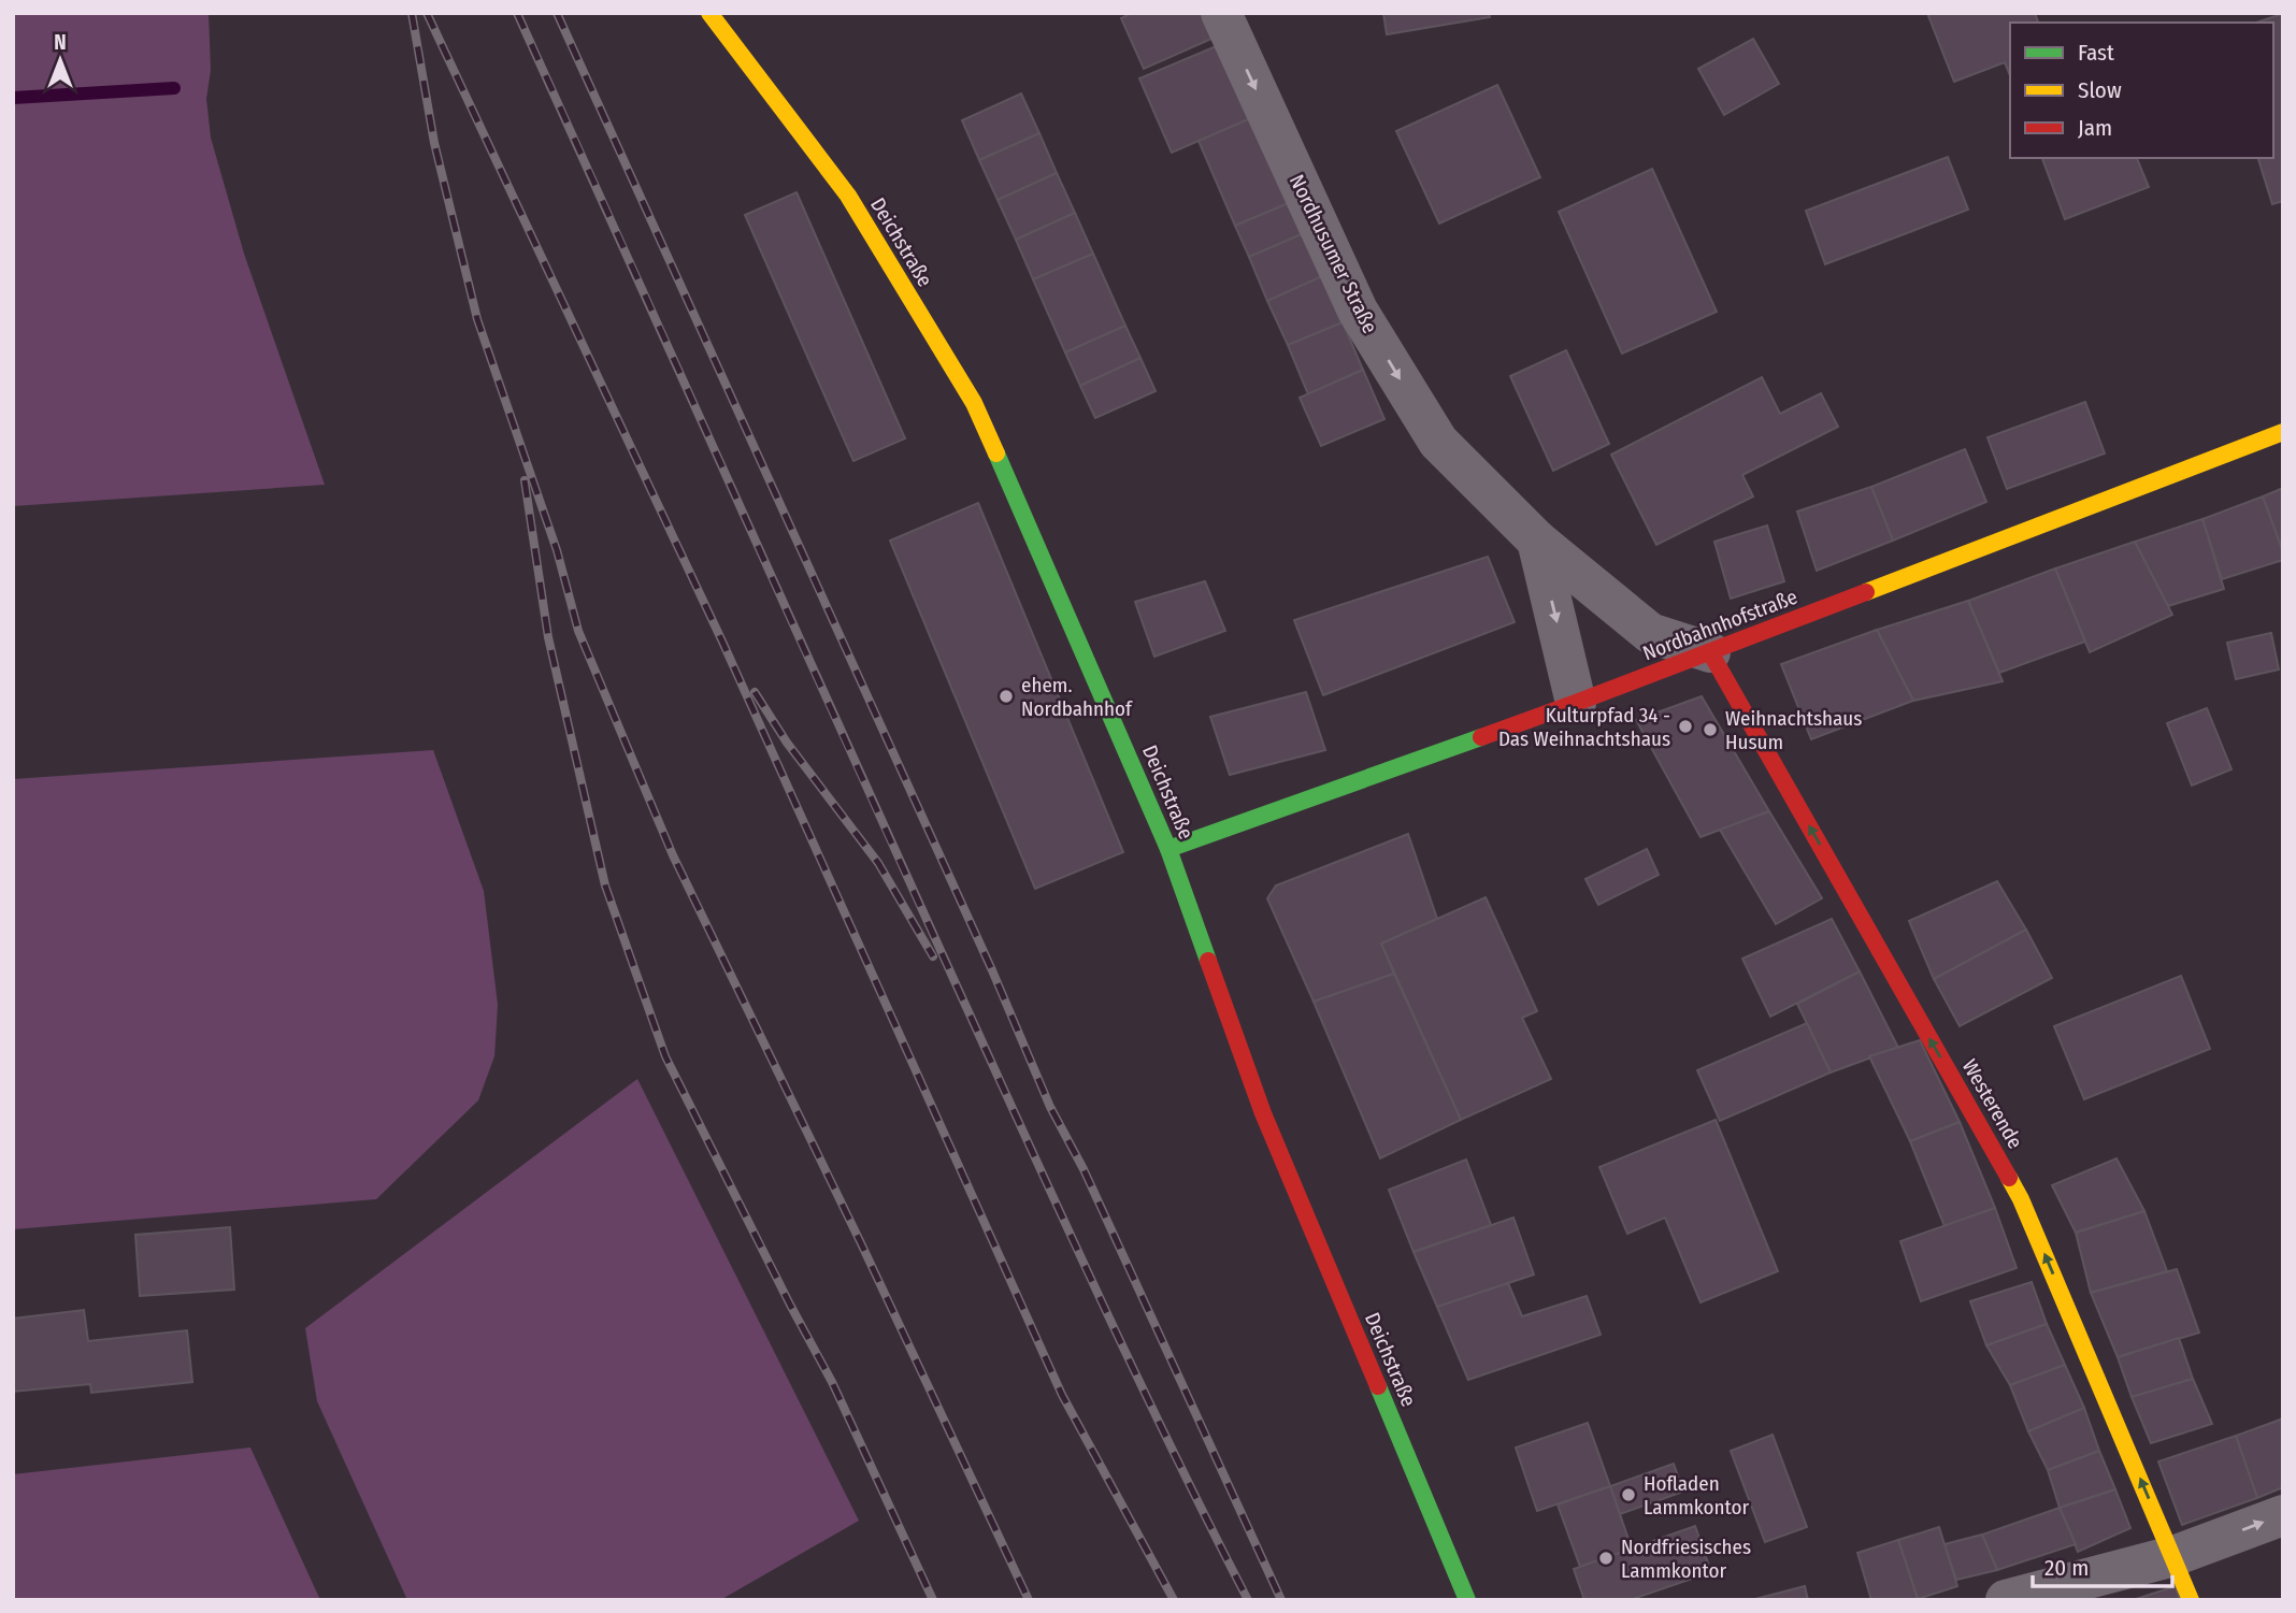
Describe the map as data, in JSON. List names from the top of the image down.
{
  "streets": {
    "street": [
      "Deichstraße",
      "Nordhusumer Straße",
      "Nordbahnhofstraße",
      "Westerende"
    ]
  },
  "crossings": [
    ["Deichstraße", "Nordbahnhofstraße"],
    ["Nordhusumer Straße", "Nordbahnhofstraße"],
    ["Nordhusumer Straße", "Westerende"],
    ["Nordbahnhofstraße", "Westerende"]
  ],
  "one_way": ["Nordhusumer Straße", "Westerende"],
  "places": [
    "ehem. Nordbahnhof",
    "Kulturpfad 34 - Das Weihnachtshaus",
    "Weihnachtshaus Husum",
    "Hofladen Lammkontor",
    "Nordfriesisches Lammkontor"
  ],
  "legend": ["Fast", "Slow", "Jam"],
  "scale_bar": "20 m",
  "north": "top"
}
